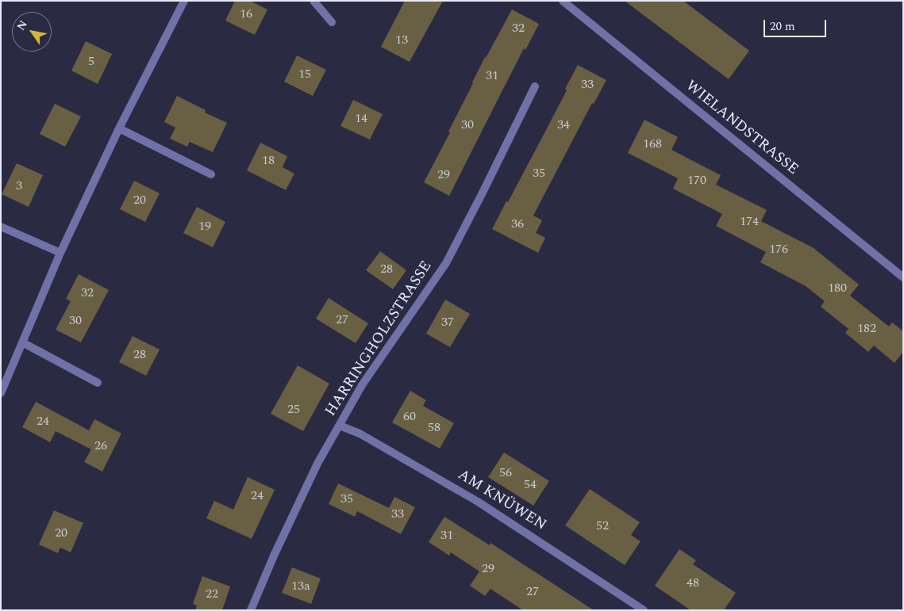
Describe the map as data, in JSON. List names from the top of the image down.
{
  "streets": {
    "street": ["WIELANDSTRASSE", "HARRINGHOLZSTRASSE", "AM KNÜWEN"]
  },
  "crossings": [
    ["HARRINGHOLZSTRASSE", "AM KNÜWEN"]
  ],
  "house_numbers": [
    "16",
    "32",
    "13",
    "5",
    "15",
    "31",
    "33",
    "14",
    "30",
    "34",
    "168",
    "18",
    "35",
    "29",
    "170",
    "3",
    "20",
    "174",
    "36",
    "19",
    "176",
    "28",
    "180",
    "32",
    "27",
    "30",
    "37",
    "182",
    "28",
    "25",
    "60",
    "24",
    "58",
    "26",
    "56",
    "54",
    "24",
    "35",
    "33",
    "52",
    "20",
    "31",
    "29",
    "48",
    "13a",
    "27",
    "22"
  ],
  "scale_bar": "20 m",
  "north": "top left"
}
